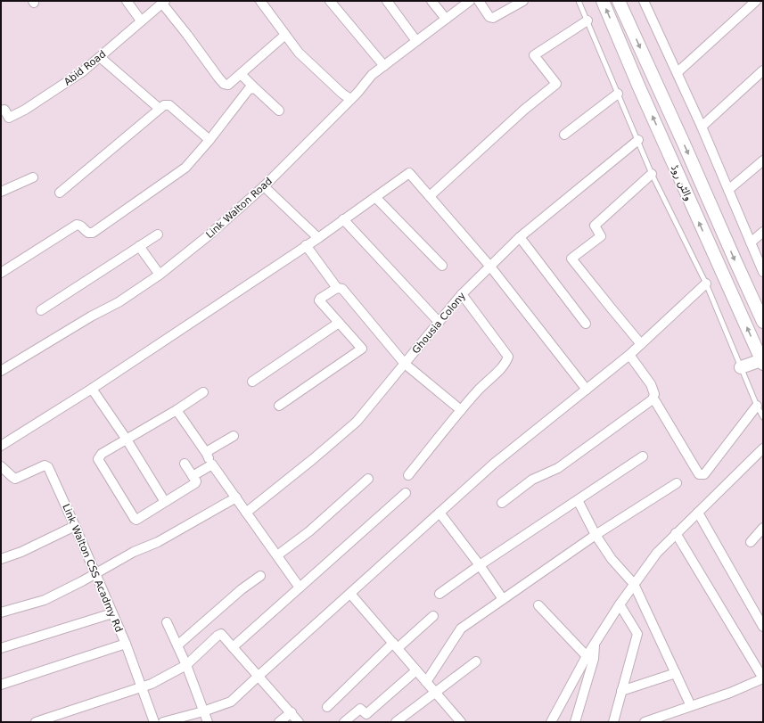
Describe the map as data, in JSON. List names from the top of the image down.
{
  "streets": {
    "main road": ["والٹن روڈ"],
    "street": [
      "Abid Road",
      "Link Walton Road",
      "Ghousia Colony",
      "Link Walton CSS Acadmy Rd"
    ]
  }
}
